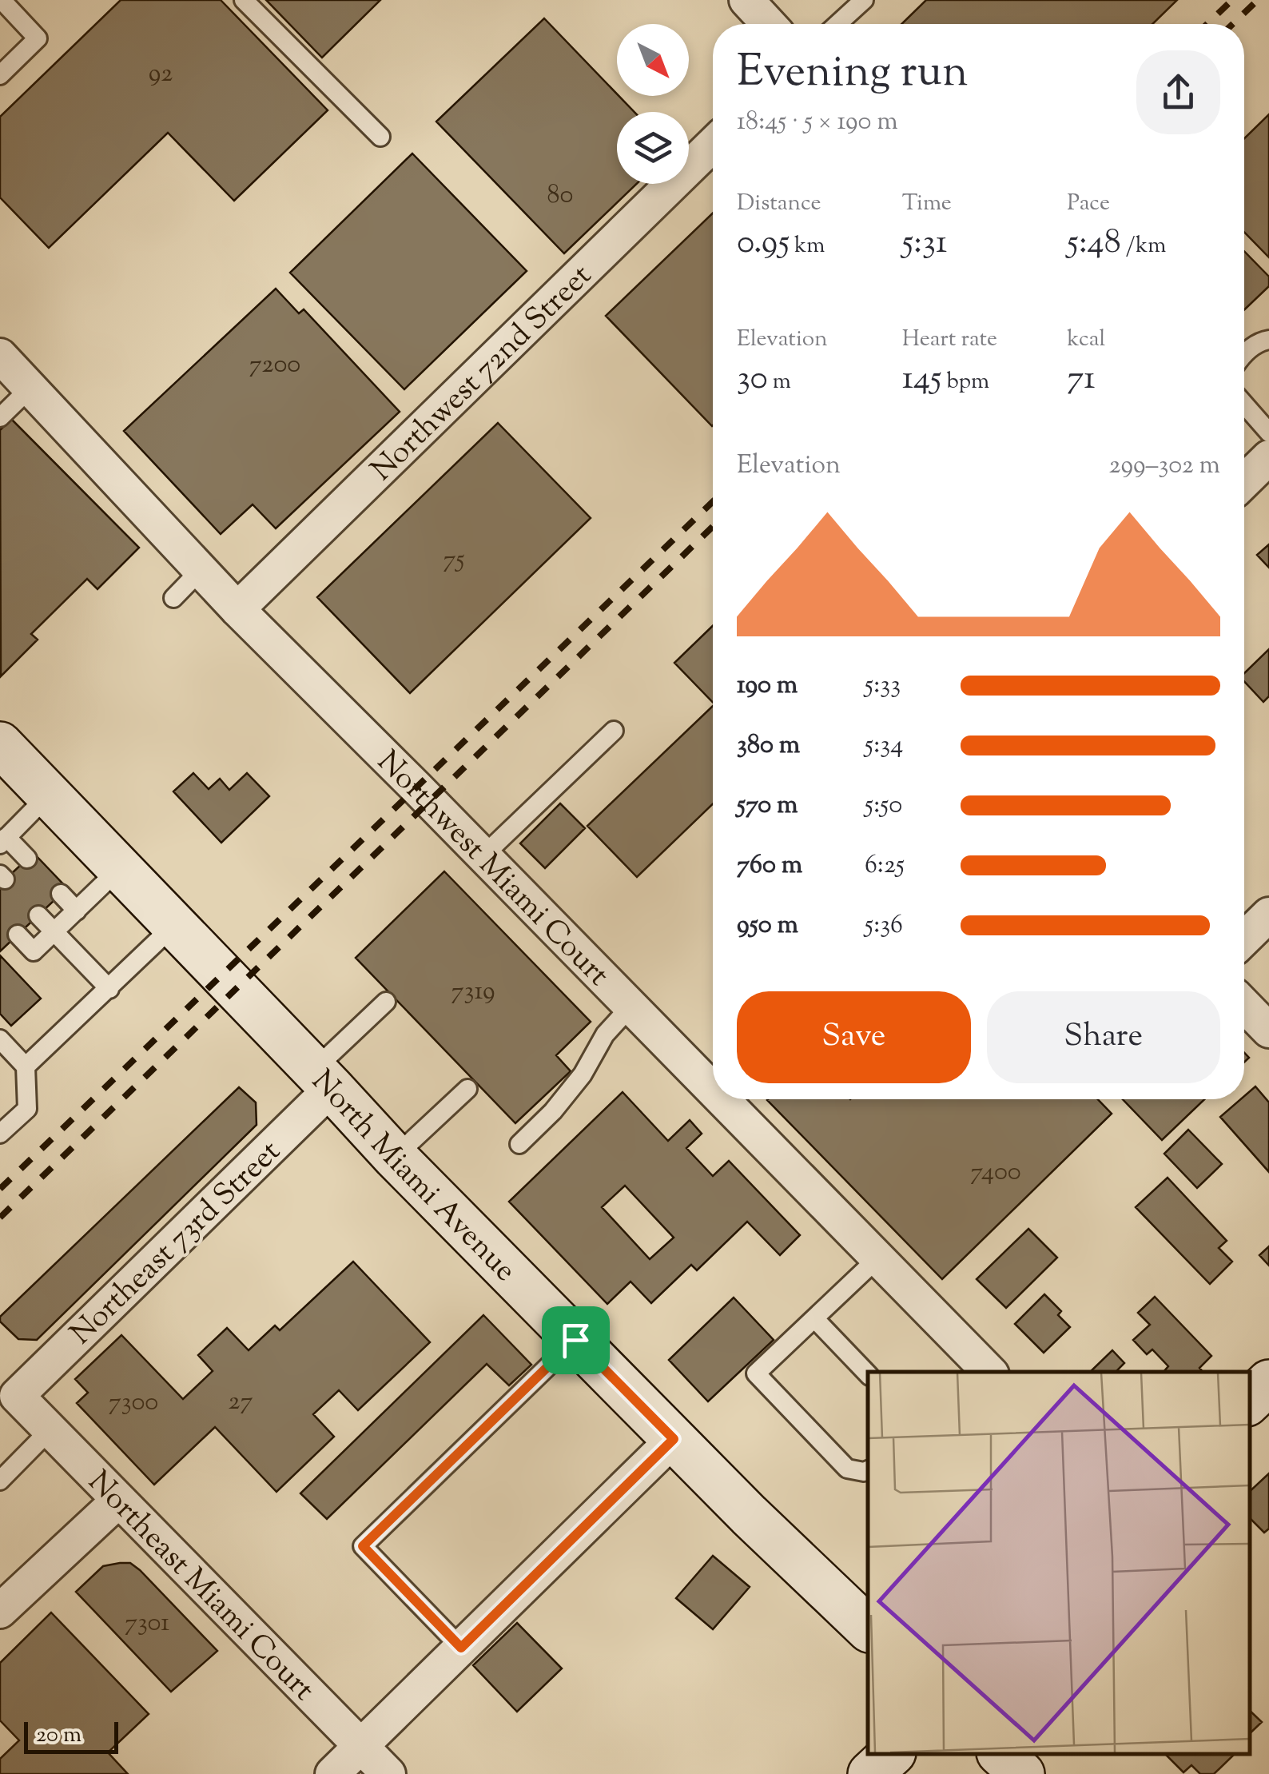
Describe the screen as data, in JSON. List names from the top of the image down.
{
  "streets": {
    "main road": ["North Miami Avenue"],
    "street": [
      "Northwest 72nd Street",
      "Northwest Miami Court",
      "Northeast 73rd Street",
      "Northeast Miami Court"
    ]
  },
  "crossings": [
    ["Northwest 72nd Street", "Northwest Miami Court"],
    ["North Miami Avenue", "Northeast 73rd Street"],
    ["Northeast 73rd Street", "Northeast Miami Court"]
  ],
  "house_numbers": [
    "92",
    "80",
    "7200",
    "75",
    "7319",
    "7400",
    "27",
    "7300",
    "7301"
  ],
  "scale_bar": "20 m",
  "north": "bottom right",
  "page": {
    "heading": ["Evening run", "18:45 · 5 × 190 m"],
    "stats": [
      ["Distance", "0.95 km"],
      ["Time", "5:31"],
      ["Pace", "5:48 /km"],
      ["Elevation", "30 m"],
      ["Heart rate", "145 bpm"],
      ["kcal", "71"]
    ],
    "chart": ["Elevation", "299–302 m"],
    "list": [
      {
        "name": "190 m",
        "note": "5:33"
      },
      {
        "name": "380 m",
        "note": "5:34"
      },
      {
        "name": "570 m",
        "note": "5:50"
      },
      {
        "name": "760 m",
        "note": "6:25"
      },
      {
        "name": "950 m",
        "note": "5:36"
      }
    ],
    "buttons": ["Save", "Share"],
    "scale": "20 m"
  }
}
